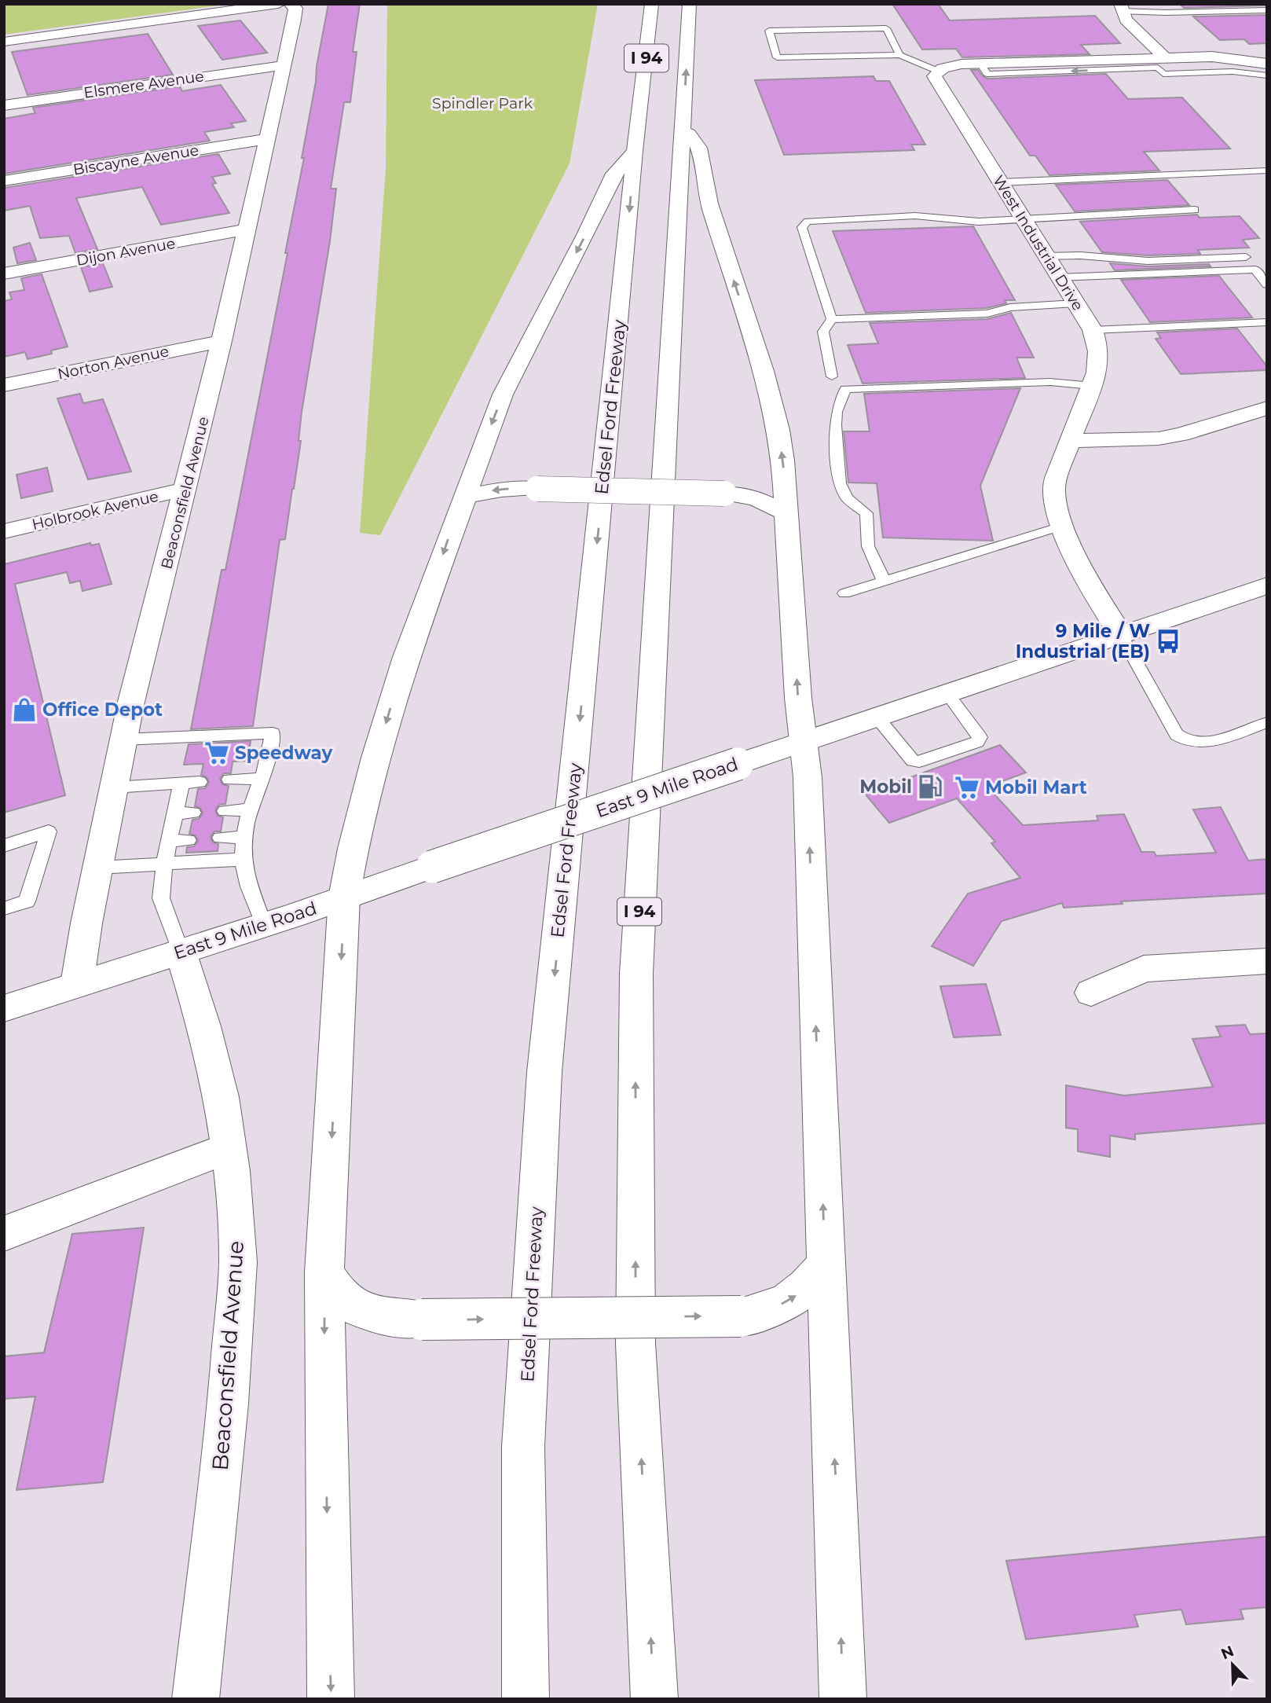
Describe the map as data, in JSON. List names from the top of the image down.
{
  "streets": {
    "main road": [
      "I 94",
      "Elsmere Avenue",
      "Biscayne Avenue",
      "West Industrial Drive",
      "Dijon Avenue",
      "Norton Avenue",
      "Edsel Ford Freeway",
      "Beaconsfield Avenue",
      "Holbrook Avenue",
      "East 9 Mile Road"
    ]
  },
  "crossings": [
    ["Elsmere Avenue", "Beaconsfield Avenue"],
    ["Biscayne Avenue", "Beaconsfield Avenue"],
    ["West Industrial Drive", "East 9 Mile Road"],
    ["Dijon Avenue", "Beaconsfield Avenue"],
    ["Norton Avenue", "Beaconsfield Avenue"],
    ["Beaconsfield Avenue", "Holbrook Avenue"],
    ["Beaconsfield Avenue", "East 9 Mile Road"]
  ],
  "parks": ["Spindler Park"],
  "places": {
    "bus stop": ["9 Mile / W Industrial (EB)"],
    "shop": ["Office Depot"],
    "supermarket": ["Speedway", "Mobil Mart"],
    "fuel station": ["Mobil"]
  },
  "north": "top left"
}
